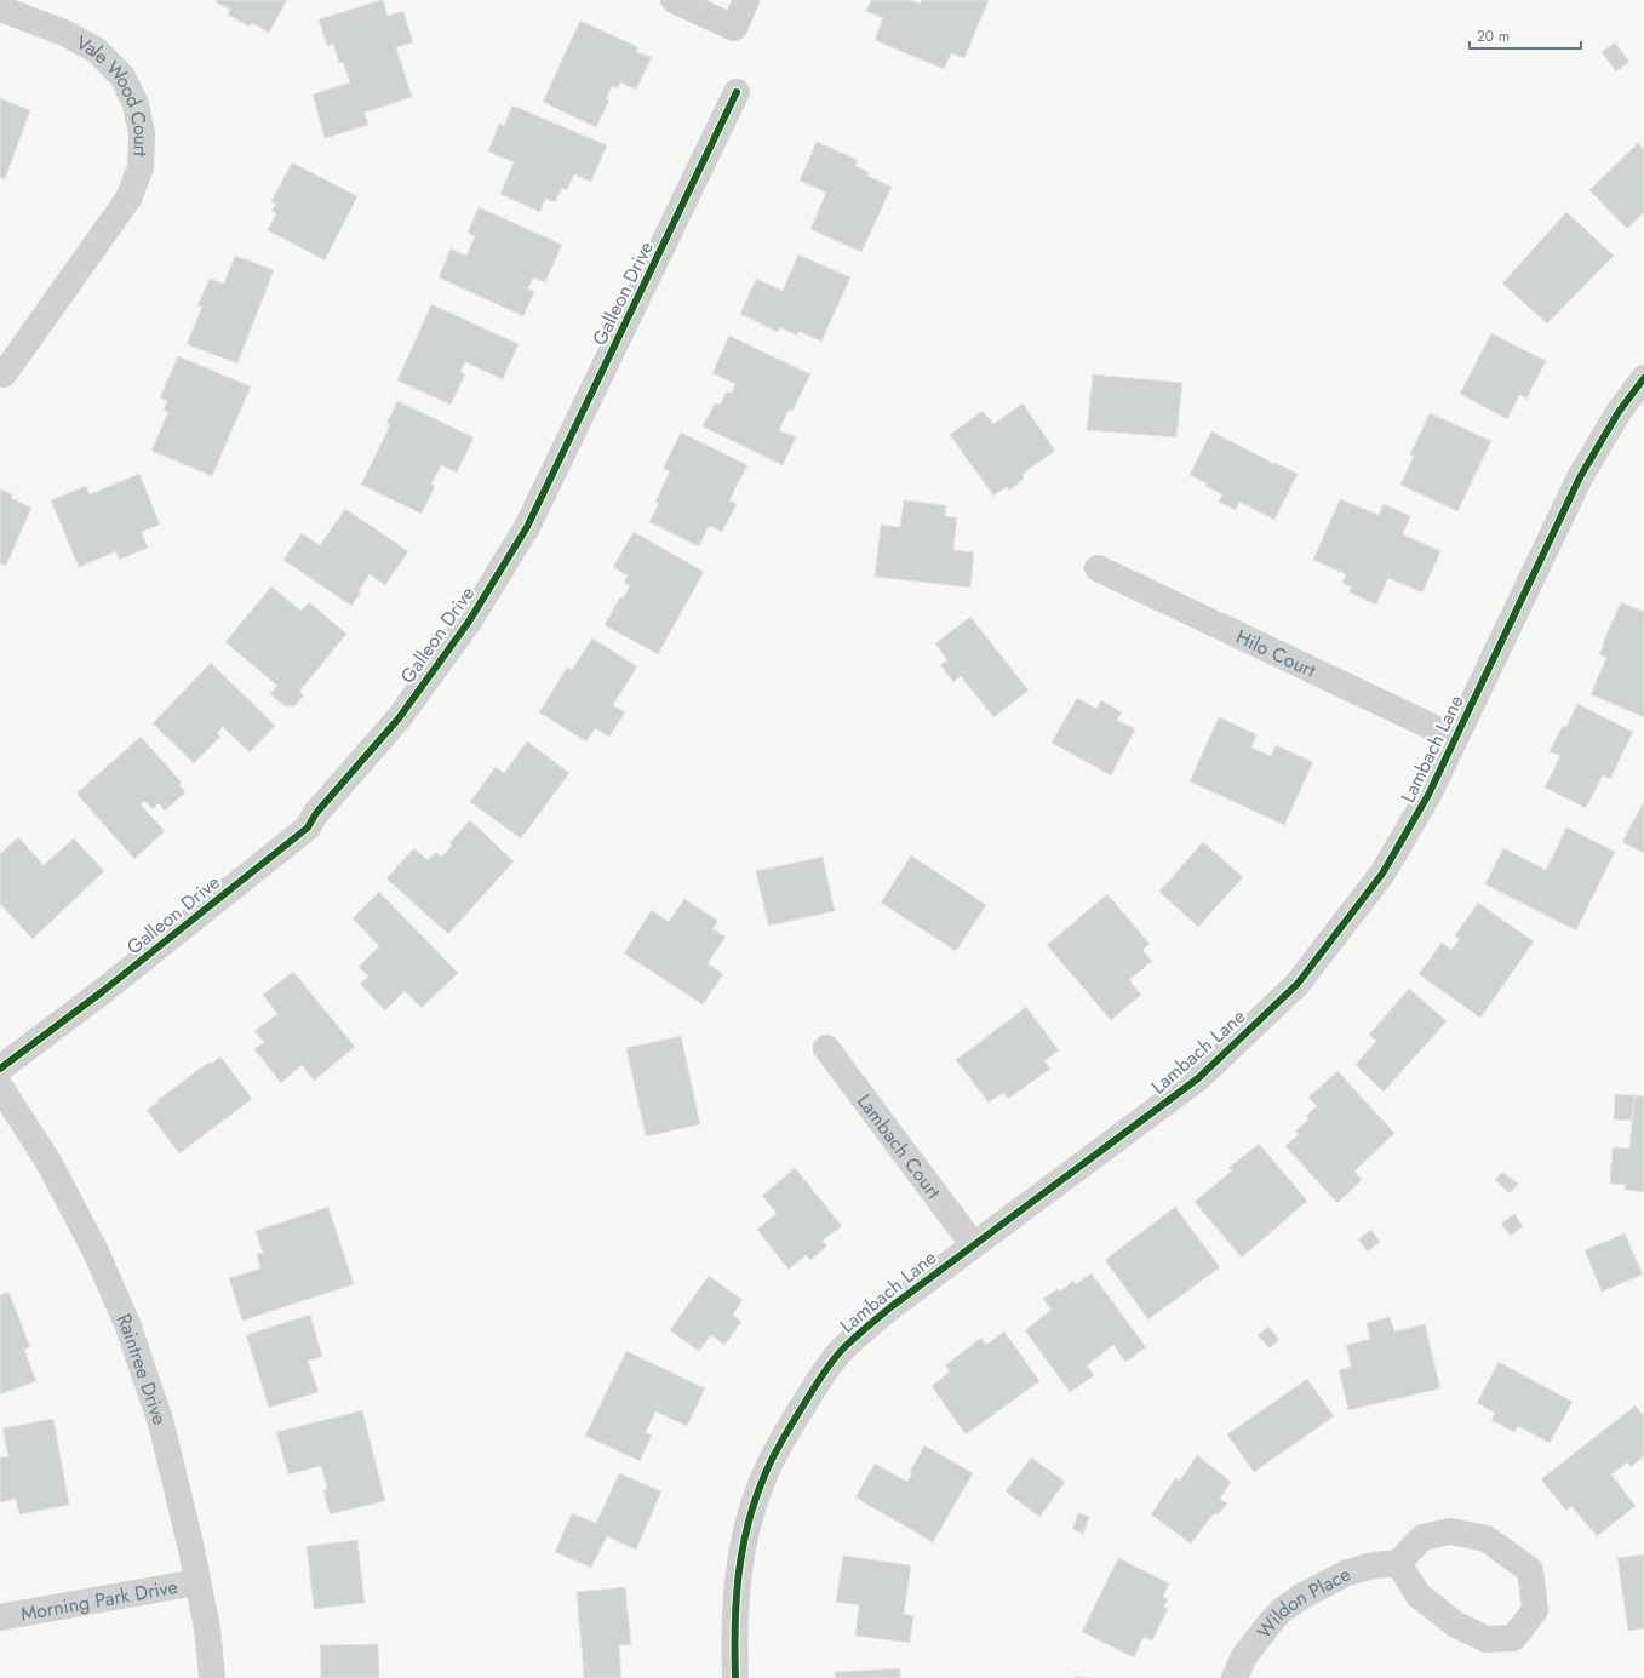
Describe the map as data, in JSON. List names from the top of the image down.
{
  "streets": {
    "street": [
      "Vale Wood Court",
      "Galleon Drive",
      "Hilo Court",
      "Lambach Lane",
      "Lambach Court",
      "Raintree Drive",
      "Morning Park Drive",
      "Wildon Place"
    ]
  },
  "crossings": [
    ["Hilo Court", "Lambach Lane"],
    ["Lambach Lane", "Lambach Court"],
    ["Raintree Drive", "Morning Park Drive"]
  ],
  "scale_bar": "20 m"
}
